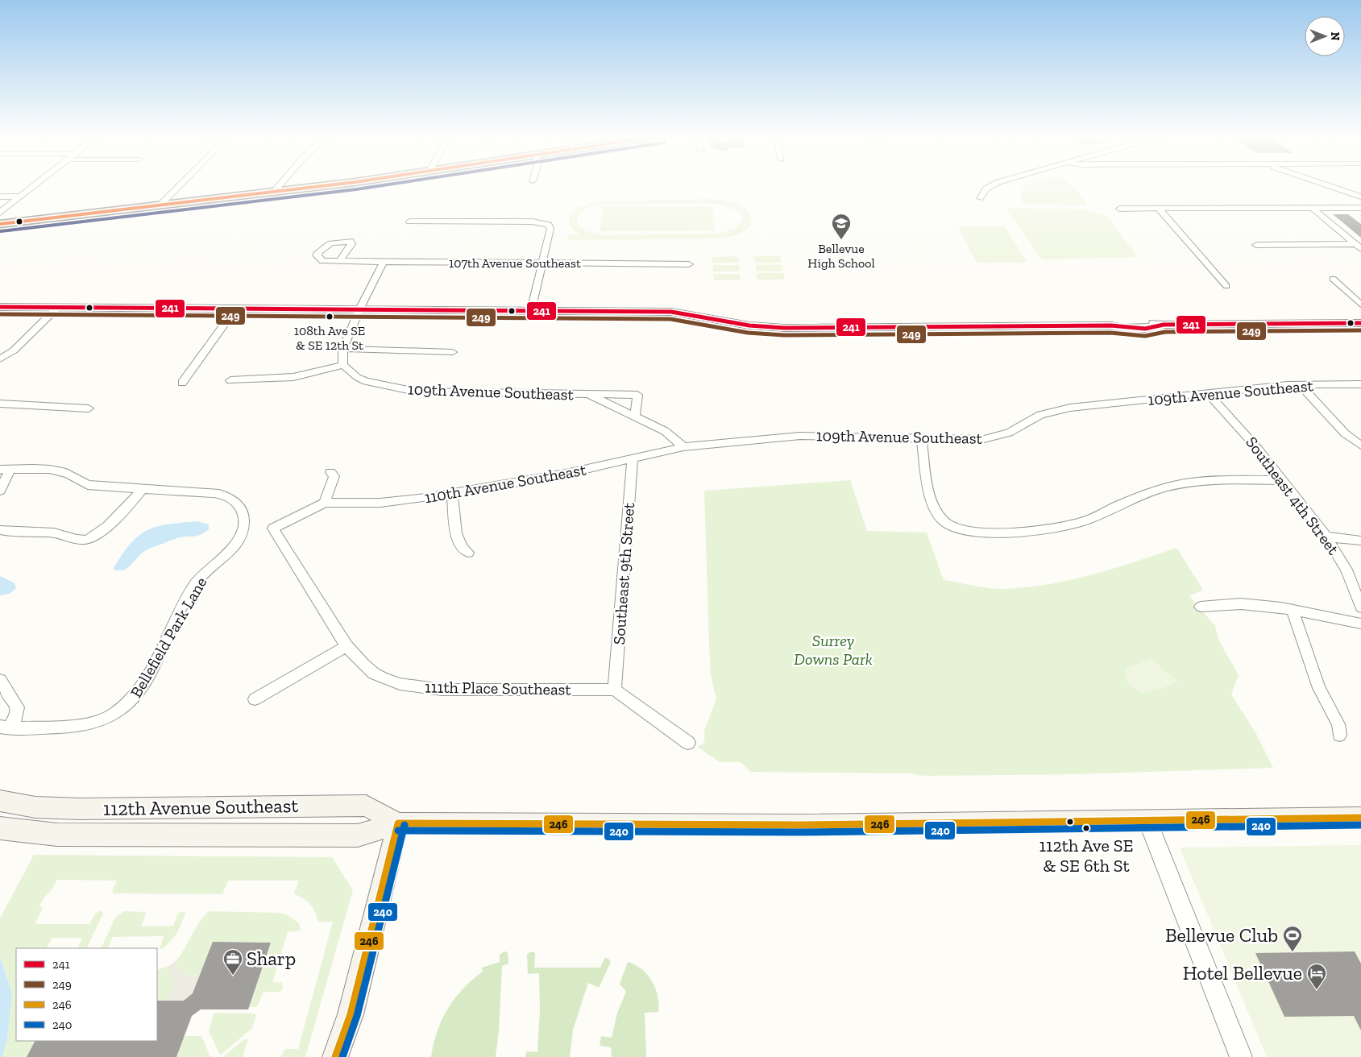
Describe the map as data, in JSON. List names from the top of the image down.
{
  "streets": {
    "main road": ["112th Avenue Southeast"],
    "street": [
      "107th Avenue Southeast",
      "109th Avenue Southeast",
      "110th Avenue Southeast",
      "Southeast 4th Street",
      "Southeast 9th Street",
      "Bellefield Park Lane",
      "111th Place Southeast"
    ]
  },
  "crossings": [
    ["109th Avenue Southeast", "110th Avenue Southeast"],
    ["109th Avenue Southeast", "Southeast 4th Street"],
    ["110th Avenue Southeast", "Southeast 9th Street"],
    ["110th Avenue Southeast", "111th Place Southeast"],
    ["Southeast 9th Street", "111th Place Southeast"]
  ],
  "parks": ["Surrey Downs Park"],
  "places": {
    "school or university": ["Bellevue High School"],
    "other": ["108th Ave SE & SE 12th St", "112th Ave SE & SE 6th St"],
    "sports": ["Bellevue Club"],
    "office": ["Sharp"],
    "hotel": ["Hotel Bellevue"]
  },
  "lines": [
    "transit line 241",
    "transit line 249",
    "transit line 246",
    "transit line 240"
  ],
  "legend": [
    "241",
    "249",
    "246",
    "240"
  ],
  "north": "right"
}
